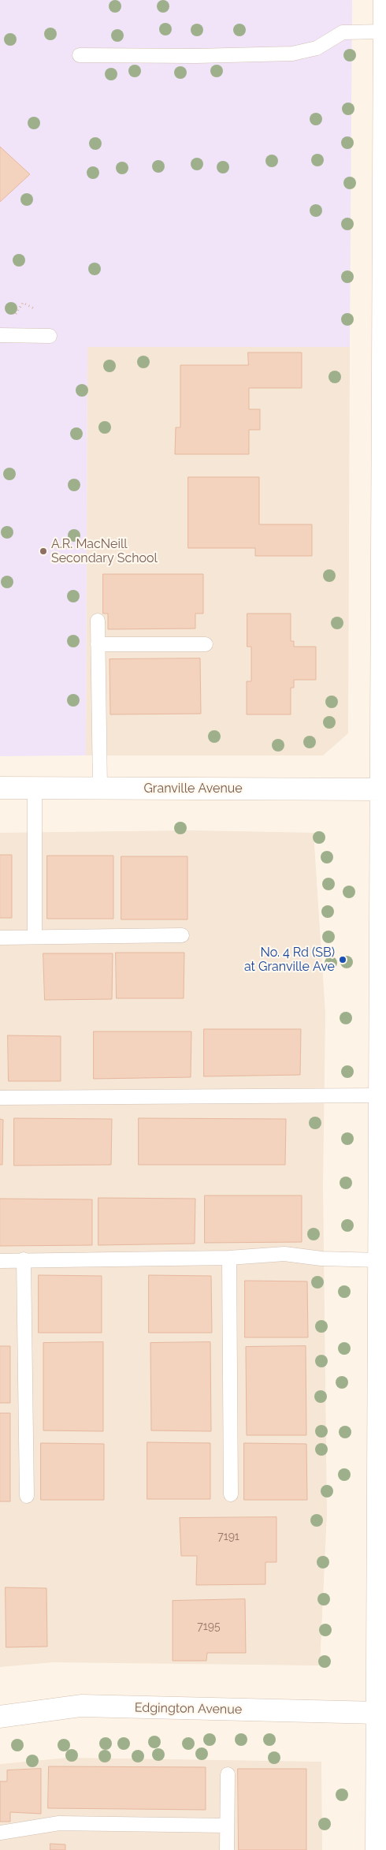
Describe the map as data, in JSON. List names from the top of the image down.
{
  "streets": {
    "main road": ["Granville Avenue", "Edgington Avenue"]
  },
  "places": ["A.R. MacNeill Secondary School", "No. 4 Rd (SB) at Granville Ave"],
  "house_numbers": ["7191", "7195"]
}
